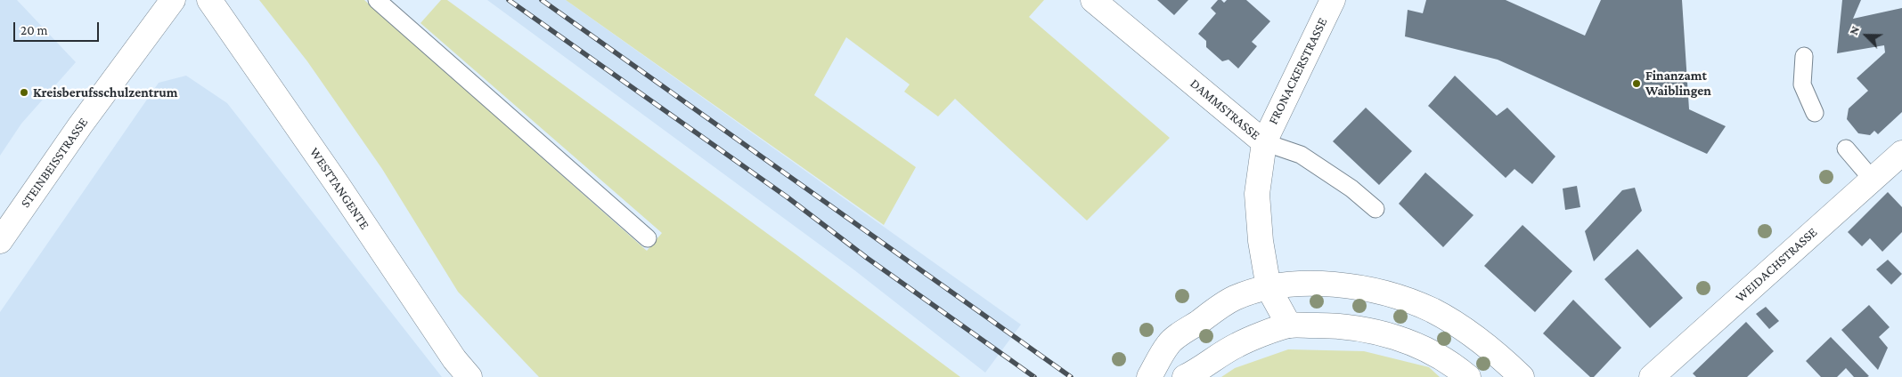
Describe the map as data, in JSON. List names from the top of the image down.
{
  "streets": {
    "street": [
      "FRONACKERSTRASSE",
      "DAMMSTRASSE",
      "STEINBEISSTRASSE",
      "WESTTANGENTE",
      "WEIDACHSTRASSE"
    ]
  },
  "crossings": [
    ["FRONACKERSTRASSE", "DAMMSTRASSE"]
  ],
  "places": ["Finanzamt Waiblingen", "Kreisberufsschulzentrum"],
  "scale_bar": "20 m",
  "north": "top left"
}
